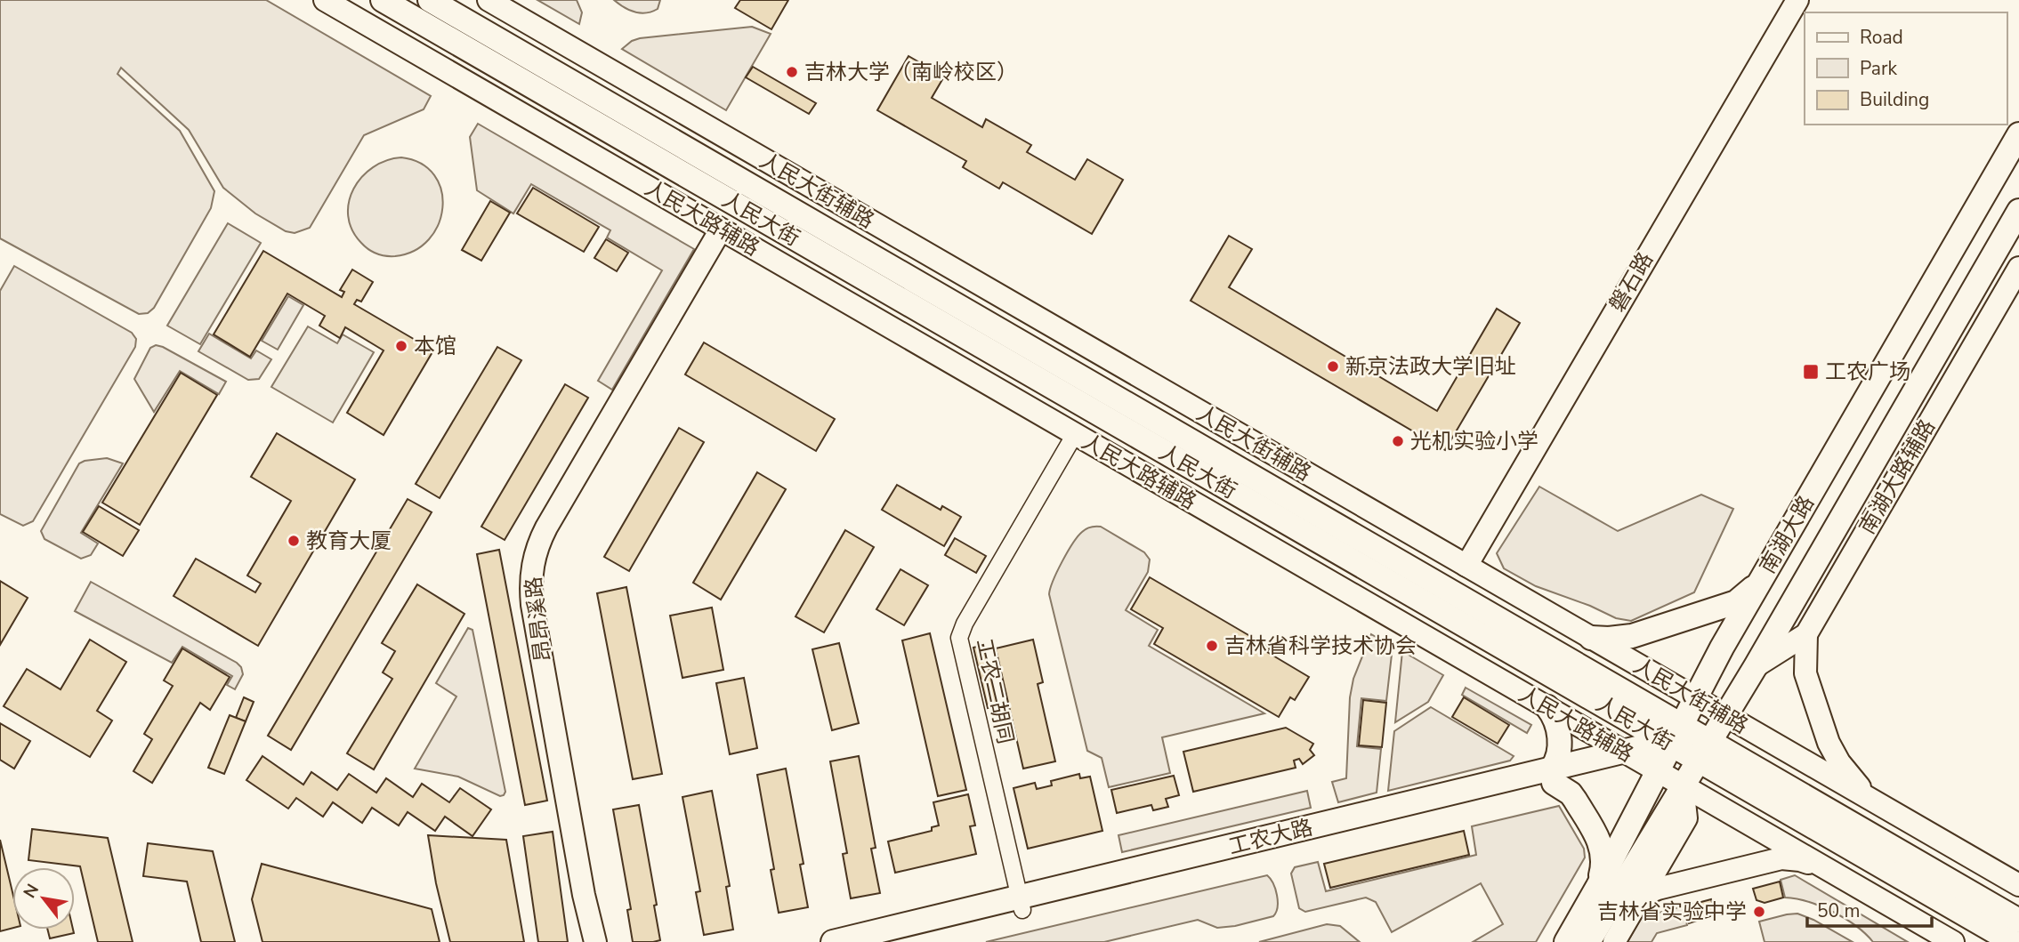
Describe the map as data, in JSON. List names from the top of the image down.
{
  "streets": {
    "main road": [
      "人民大街辅路",
      "人民大路辅路",
      "人民大街",
      "磐石路",
      "南湖大路辅路",
      "南湖大路",
      "昂昂溪路",
      "工农大路"
    ],
    "street": ["工农二胡同"]
  },
  "crossings": [
    ["人民大街辅路", "磐石路"],
    ["人民大街辅路", "南湖大路"],
    ["人民大路辅路", "人民大街"],
    ["人民大路辅路", "南湖大路"],
    ["人民大路辅路", "昂昂溪路"],
    ["人民大路辅路", "工农二胡同"],
    ["人民大路辅路", "工农大路"],
    ["人民大街", "南湖大路"],
    ["人民大街", "工农大路"],
    ["南湖大路辅路", "南湖大路"],
    ["南湖大路", "工农大路"],
    ["工农二胡同", "工农大路"]
  ],
  "places": {
    "other": [
      "吉林大学（南岭校区）",
      "本馆",
      "新京法政大学旧址",
      "光机实验小学",
      "教育大厦",
      "吉林省科学技术协会",
      "吉林省实验中学"
    ],
    "transit": ["工农广场"]
  },
  "legend": ["Road", "Park", "Building"],
  "scale_bar": "50 m",
  "north": "top left"
}
